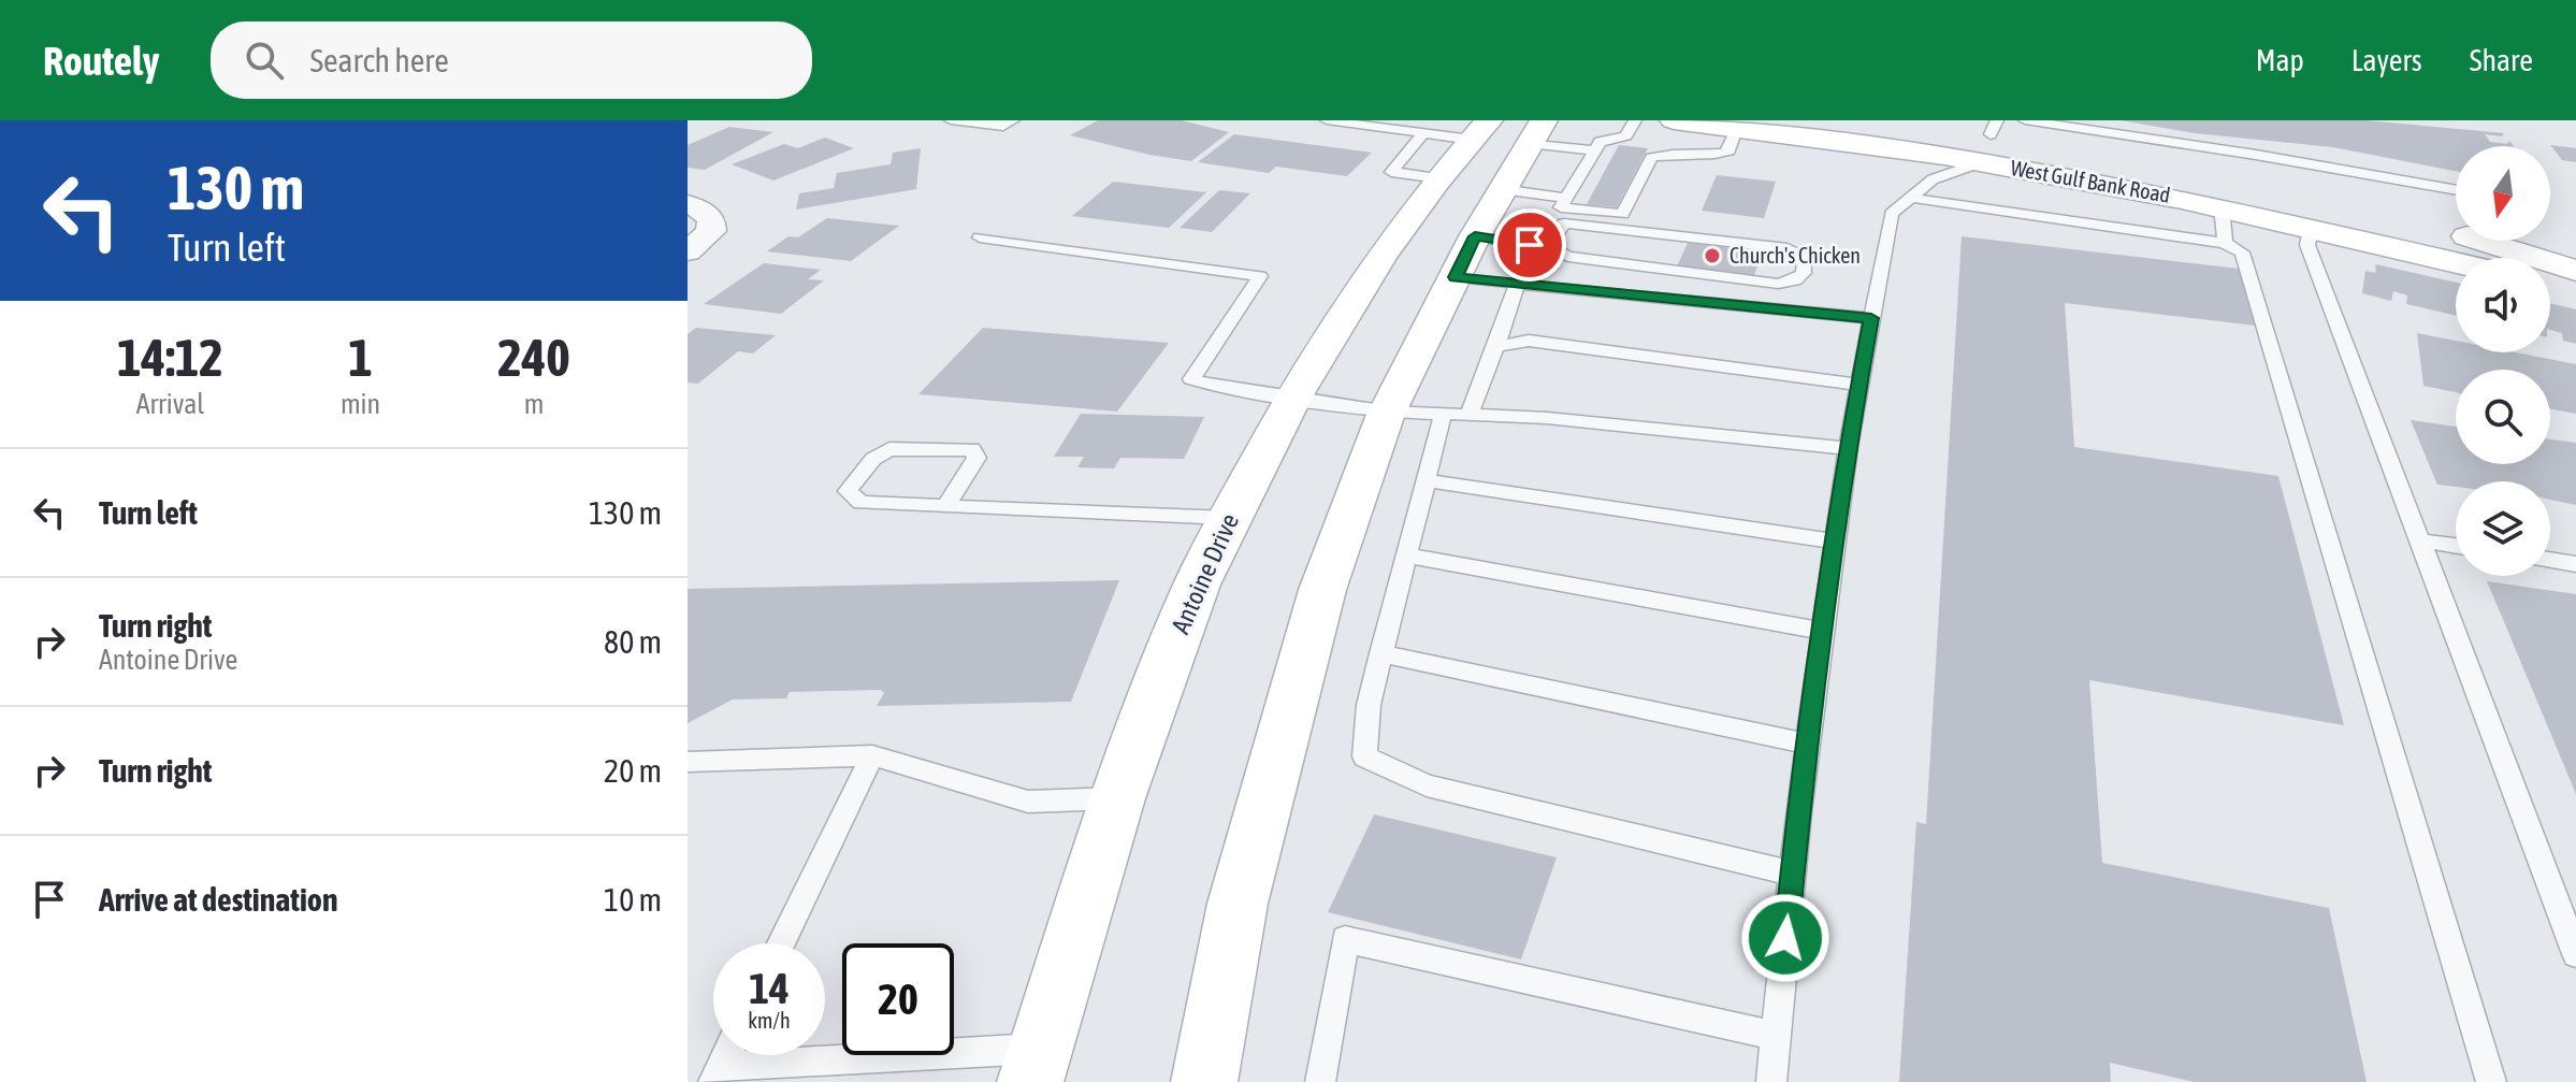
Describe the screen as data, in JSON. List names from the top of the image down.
{
  "streets": {
    "main road": ["West Gulf Bank Road", "Antoine Drive"]
  },
  "places": ["Church's Chicken"],
  "north": "bottom",
  "page": {
    "header": "Routely",
    "search": "Search here",
    "nav": ["Map", "Layers", "Share"],
    "turn": ["130 m", "Turn left"],
    "eta": [
      "14:12",
      "Arrival",
      "1",
      "min",
      "240",
      "m"
    ],
    "list": [
      {
        "name": "Turn left",
        "value": "130 m"
      },
      {
        "name": "Turn right",
        "note": "Antoine Drive",
        "value": "80 m"
      },
      {
        "name": "Turn right",
        "value": "20 m"
      },
      {
        "name": "Arrive at destination",
        "value": "10 m"
      }
    ],
    "speed": "14 km/h",
    "limit": "20"
  }
}
